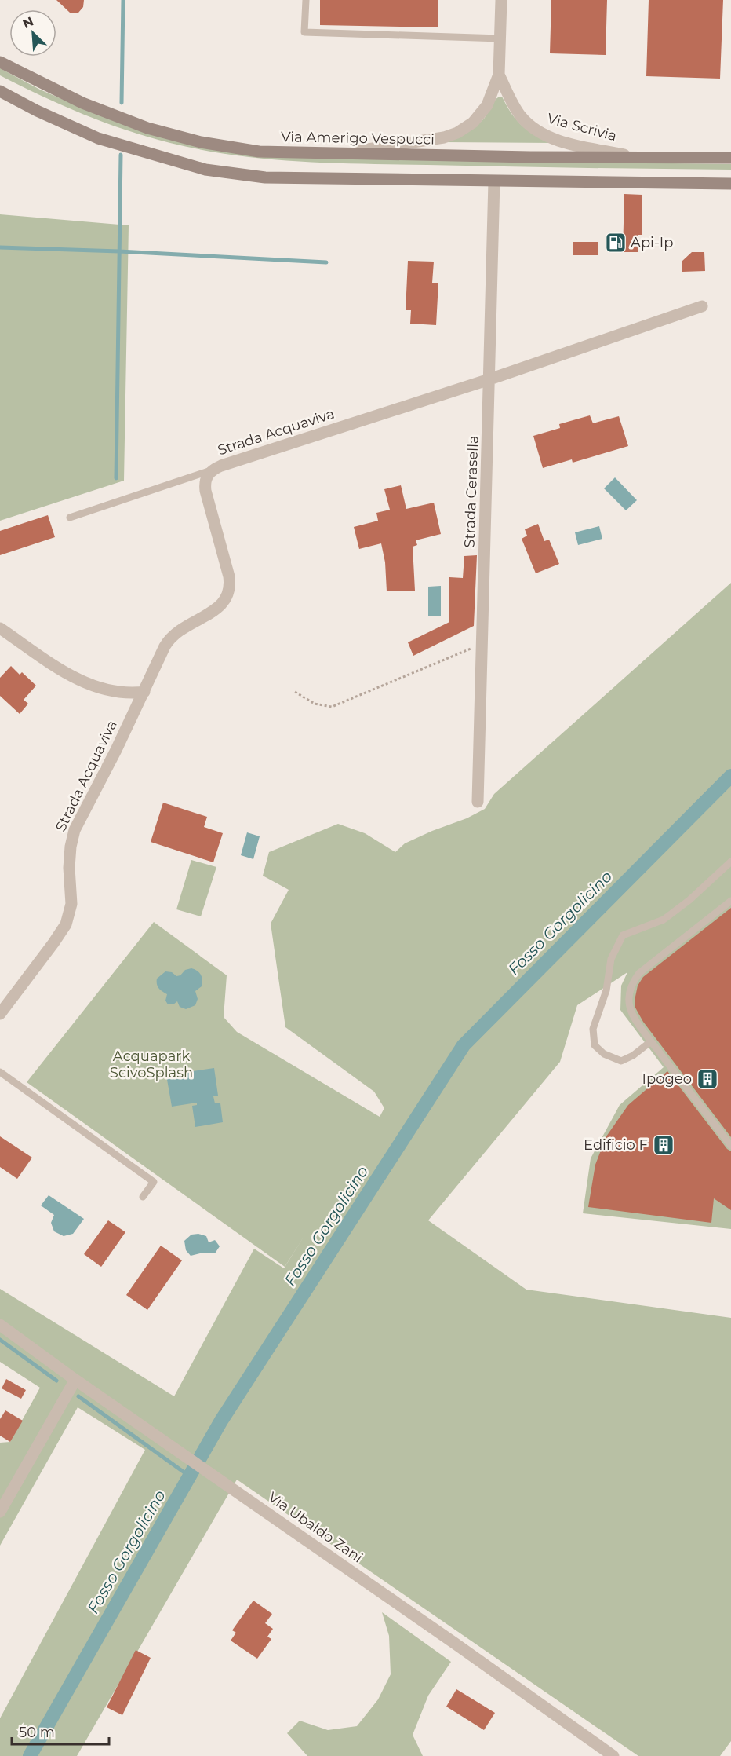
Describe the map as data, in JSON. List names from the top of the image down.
{
  "streets": {
    "street": [
      "Via Scrivia",
      "Via Amerigo Vespucci",
      "Strada Acquaviva",
      "Strada Cerasella",
      "Via Ubaldo Zani"
    ]
  },
  "crossings": [
    ["Via Scrivia", "Via Amerigo Vespucci"],
    ["Strada Acquaviva", "Strada Cerasella"]
  ],
  "water": ["Fosso Gorgolicino"],
  "parks": ["Acquapark ScivoSplash"],
  "places": {
    "fuel station": ["Api-Ip"],
    "building": ["Ipogeo", "Edificio F"]
  },
  "scale_bar": "50 m",
  "north": "top left"
}
